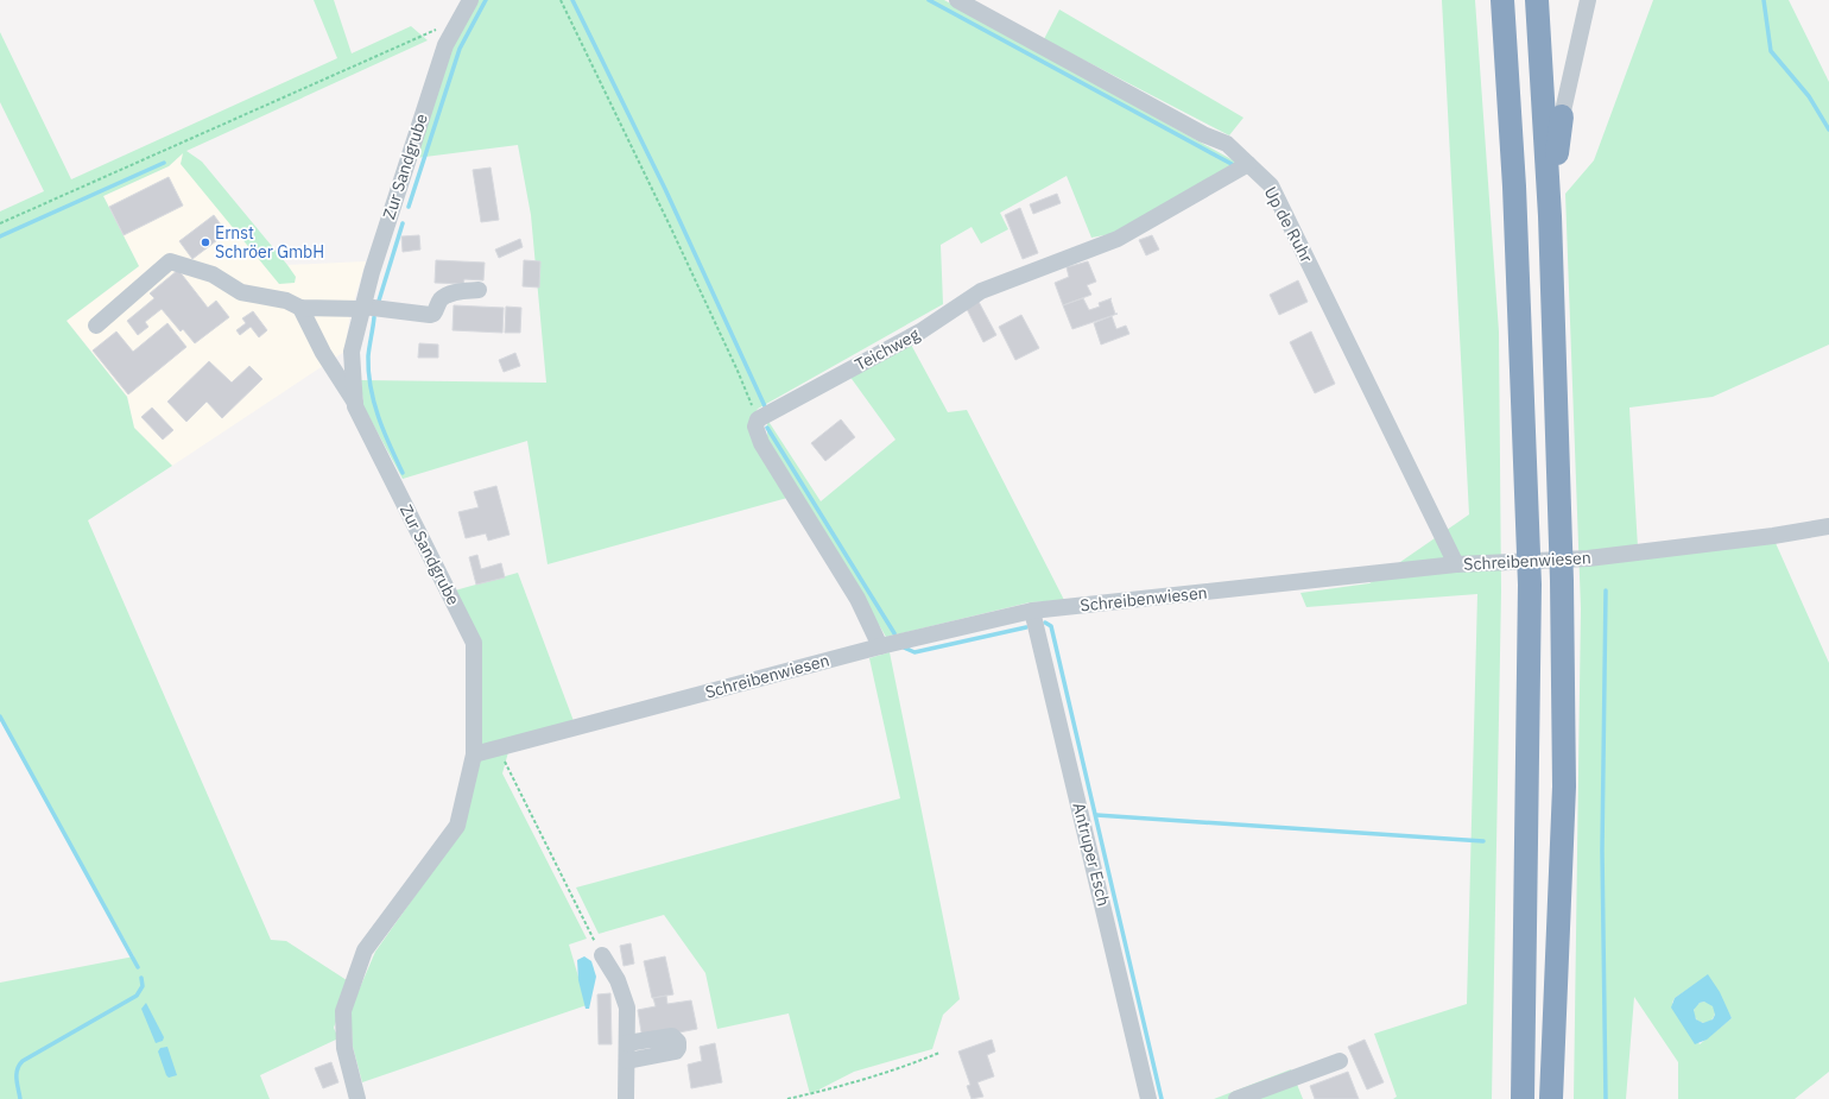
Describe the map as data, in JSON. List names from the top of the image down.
{
  "streets": {
    "street": [
      "Zur Sandgrube",
      "Up de Ruhr",
      "Teichweg",
      "Schreibenwiesen",
      "Antruper Esch"
    ]
  },
  "crossings": [
    ["Zur Sandgrube", "Schreibenwiesen"],
    ["Up de Ruhr", "Teichweg"],
    ["Up de Ruhr", "Schreibenwiesen"],
    ["Schreibenwiesen", "Antruper Esch"]
  ],
  "places": ["Ernst Schröer GmbH"]
}
